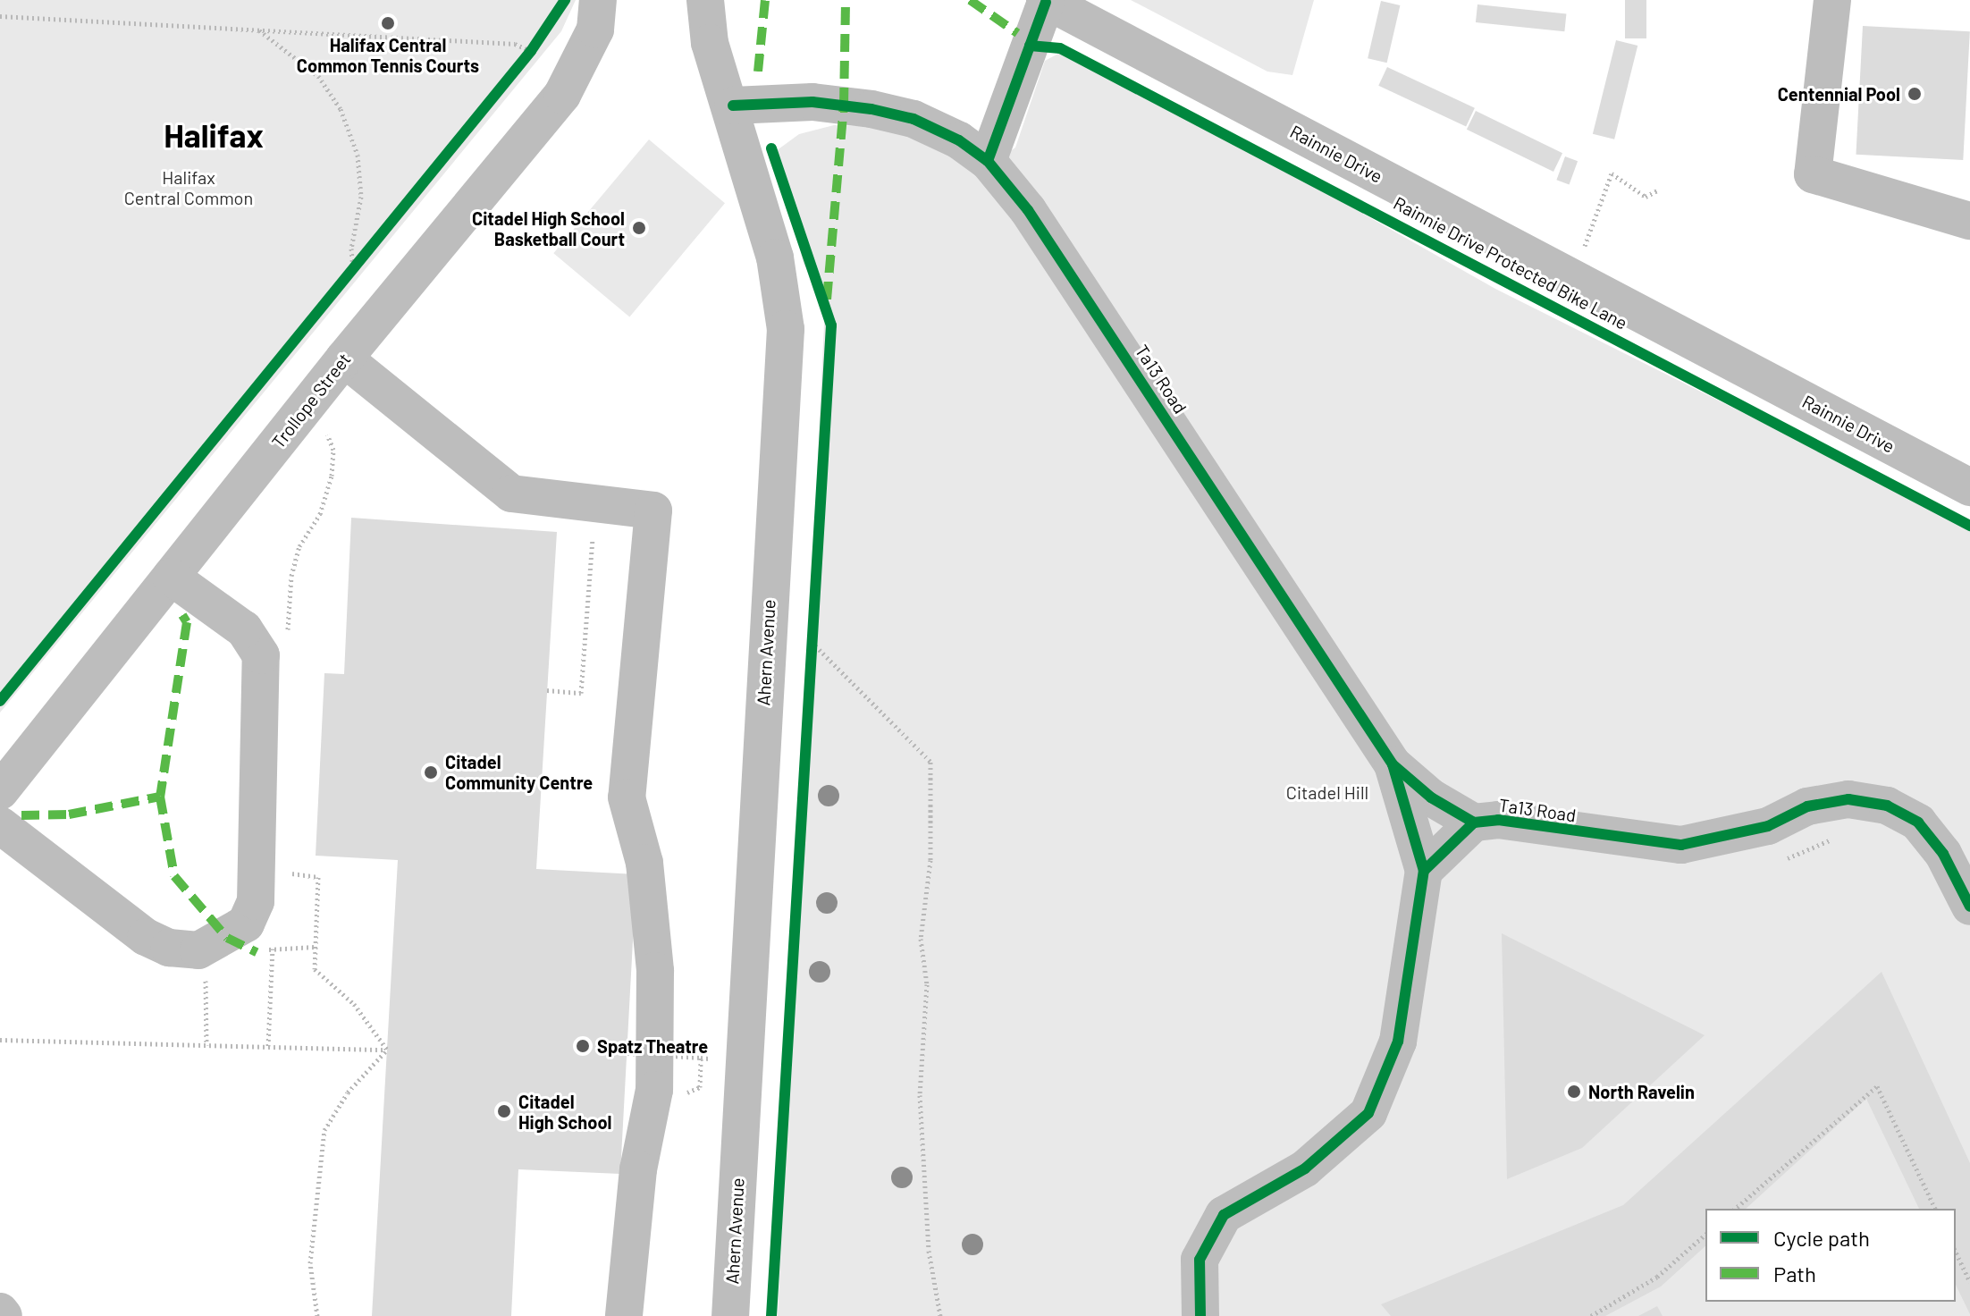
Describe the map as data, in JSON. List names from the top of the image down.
{
  "streets": {
    "street": [
      "Rainnie Drive",
      "Ta13 Road",
      "Trollope Street",
      "Ahern Avenue"
    ],
    "cycle path": ["Rainnie Drive Protected Bike Lane"]
  },
  "crossings": [
    ["Ta13 Road", "Ahern Avenue"]
  ],
  "districts": ["Halifax"],
  "parks": ["Halifax Central Common", "Citadel Hill"],
  "places": [
    "Halifax Central Common Tennis Courts",
    "Centennial Pool",
    "Citadel High School Basketball Court",
    "Citadel Community Centre",
    "Spatz Theatre",
    "North Ravelin",
    "Citadel High School"
  ],
  "legend": ["Cycle path", "Path"]
}
